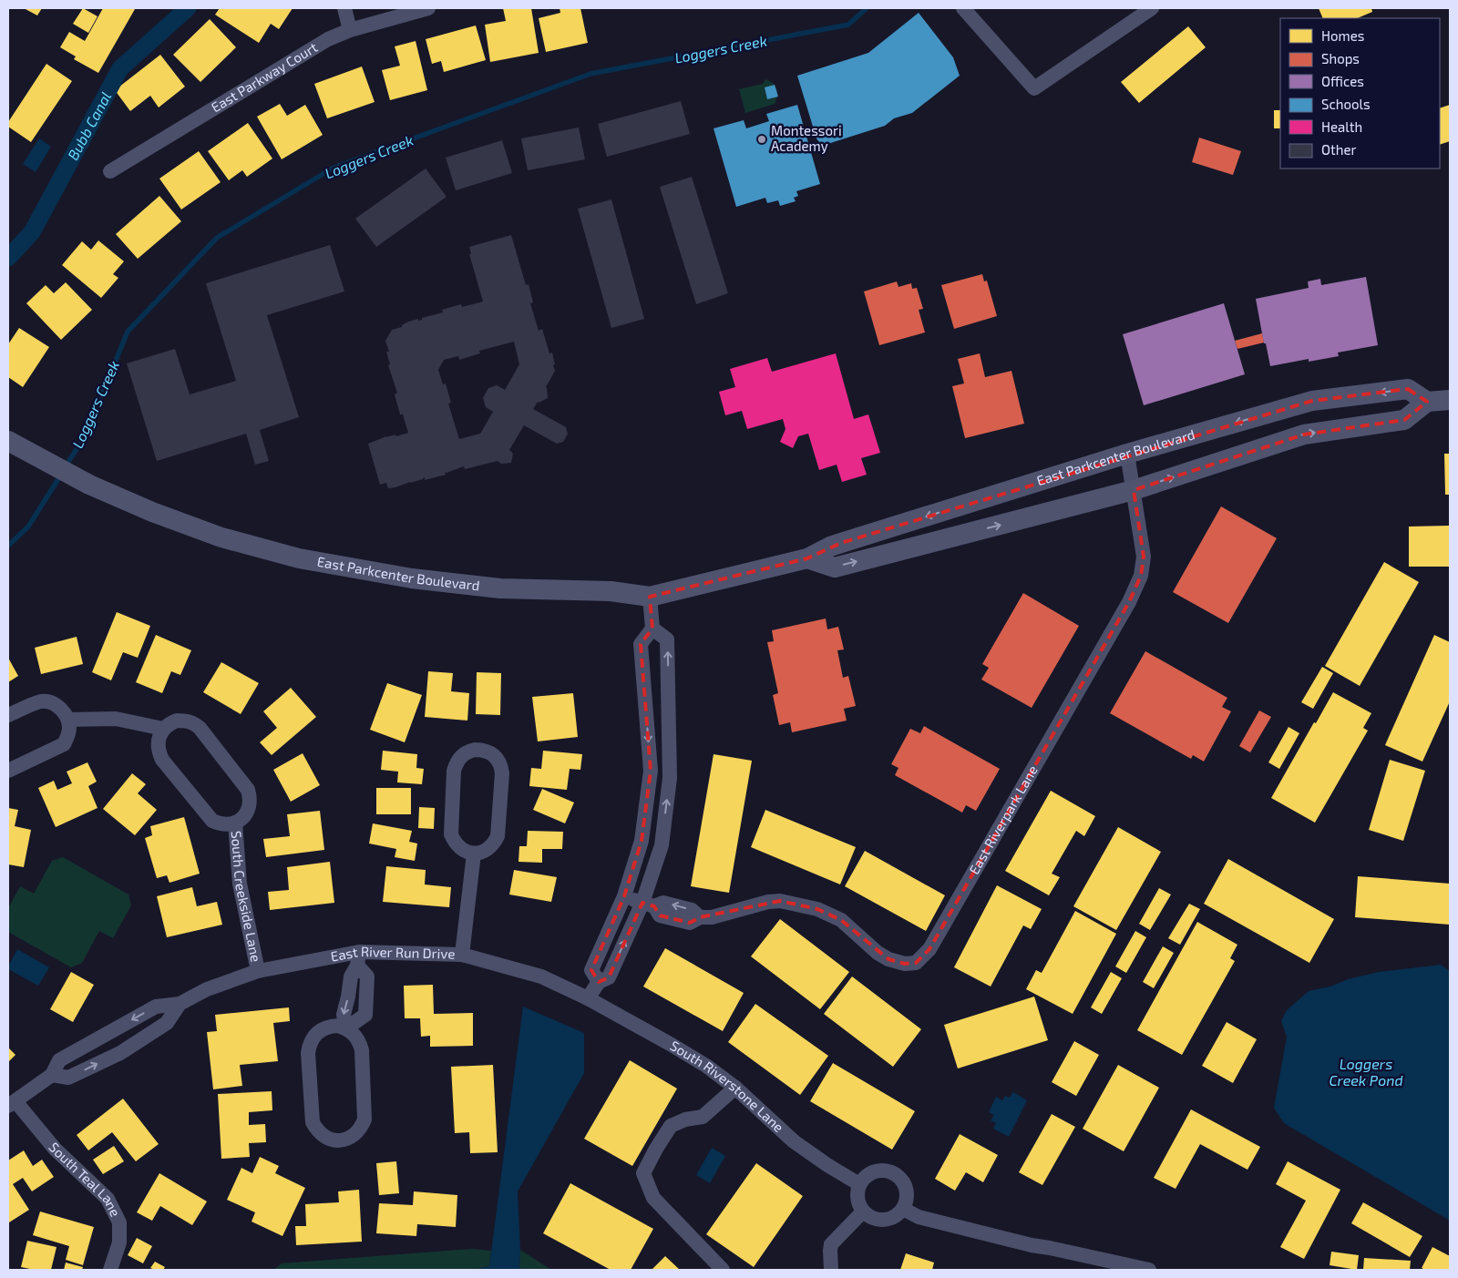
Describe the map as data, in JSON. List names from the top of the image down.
{
  "streets": {
    "main road": ["East Parkcenter Boulevard"],
    "street": [
      "East Parkway Court",
      "East Riverpark Lane",
      "South Creekside Lane",
      "East River Run Drive",
      "South Riverstone Lane",
      "South Teal Lane"
    ]
  },
  "crossings": [
    ["East Parkcenter Boulevard", "East Riverpark Lane"],
    ["South Creekside Lane", "East River Run Drive"],
    ["East River Run Drive", "South Riverstone Lane"],
    ["East River Run Drive", "South Teal Lane"]
  ],
  "water": ["Loggers Creek", "Bubb Canal", "Loggers Creek Pond"],
  "places": ["Montessori Academy"],
  "legend": [
    "Homes",
    "Shops",
    "Offices",
    "Schools",
    "Health",
    "Other"
  ]
}
